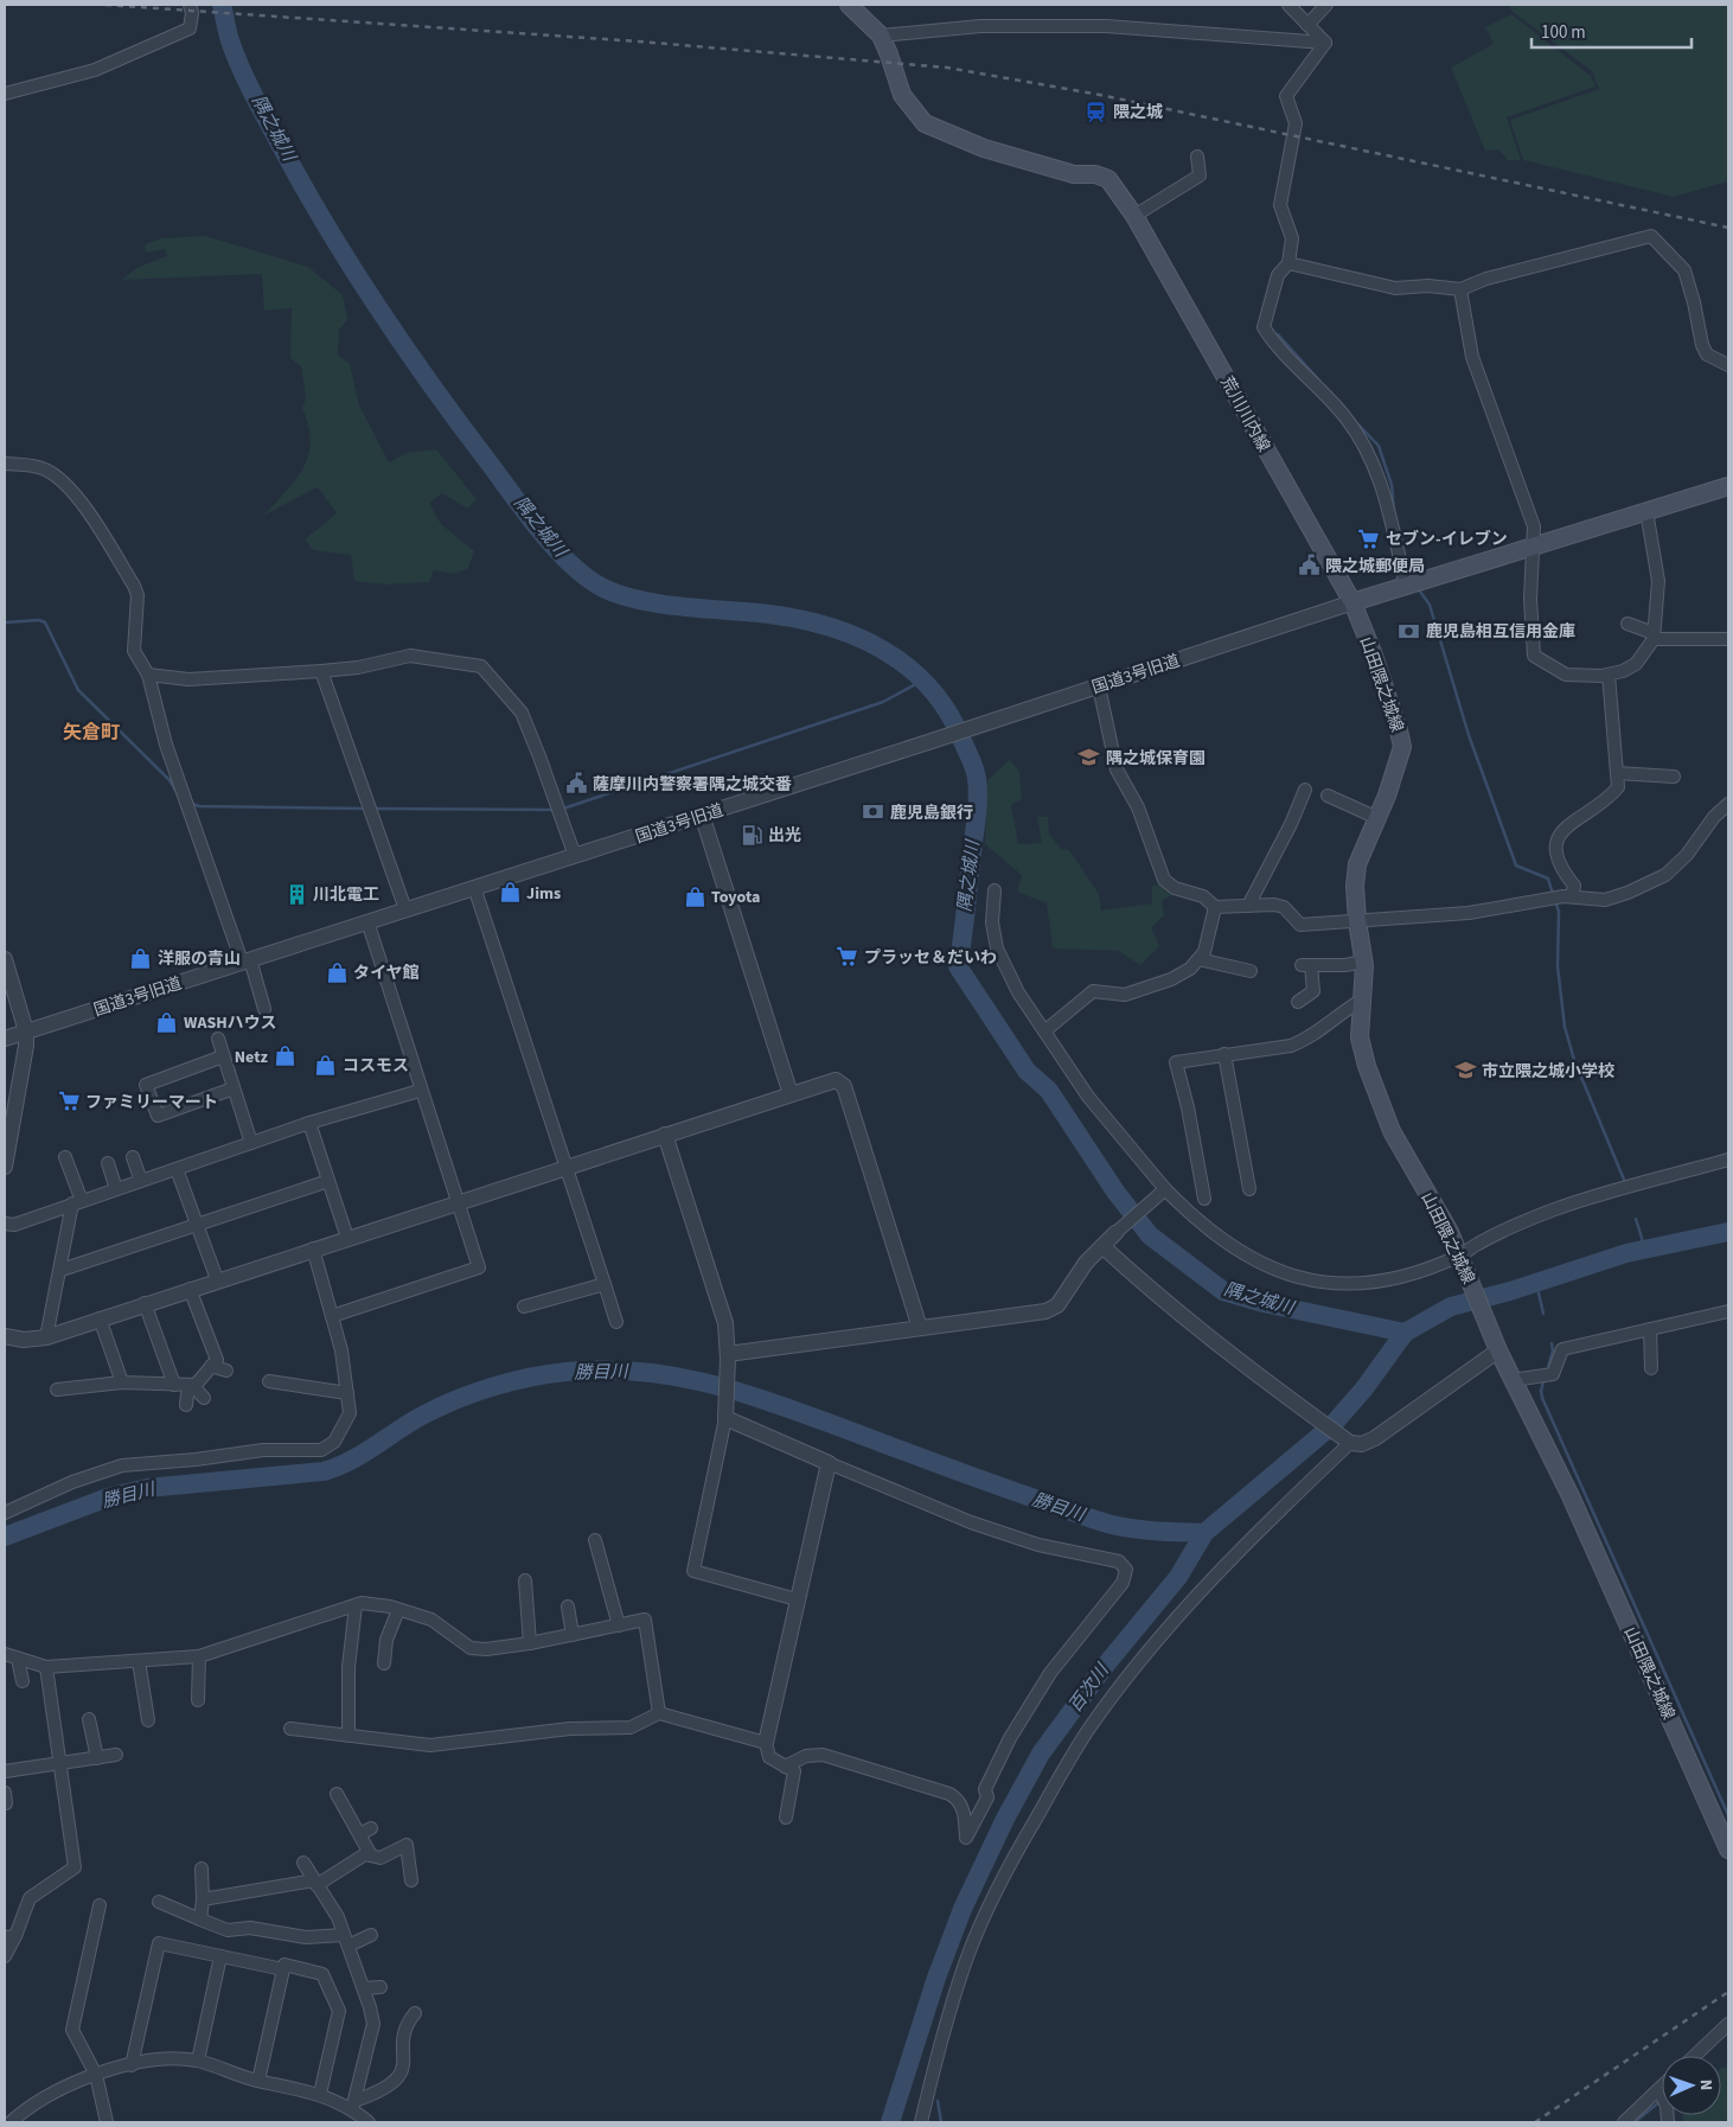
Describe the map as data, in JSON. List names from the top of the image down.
{
  "streets": {
    "main road": ["荒川川内線", "山田隈之城線"],
    "street": ["国道3号旧道"]
  },
  "crossings": [
    ["荒川川内線", "国道3号旧道"],
    ["荒川川内線", "山田隈之城線"],
    ["国道3号旧道", "山田隈之城線"]
  ],
  "districts": ["矢倉町"],
  "water": ["隅之城川", "勝目川", "百次川"],
  "places": {
    "station": ["隈之城"],
    "supermarket": ["セブン-イレブン", "プラッセ＆だいわ", "ファミリーマート"],
    "public building": ["隈之城郵便局", "薩摩川内警察署隅之城交番"],
    "bank": ["鹿児島相互信用金庫", "鹿児島銀行"],
    "school or university": ["隅之城保育園", "市立隈之城小学校"],
    "fuel station": ["出光"],
    "shop": [
      "Jims",
      "Toyota",
      "洋服の青山",
      "タイヤ館",
      "WASHハウス",
      "Netz",
      "コスモス"
    ],
    "building": ["川北電工"]
  },
  "scale_bar": "100 m",
  "north": "right"
}
